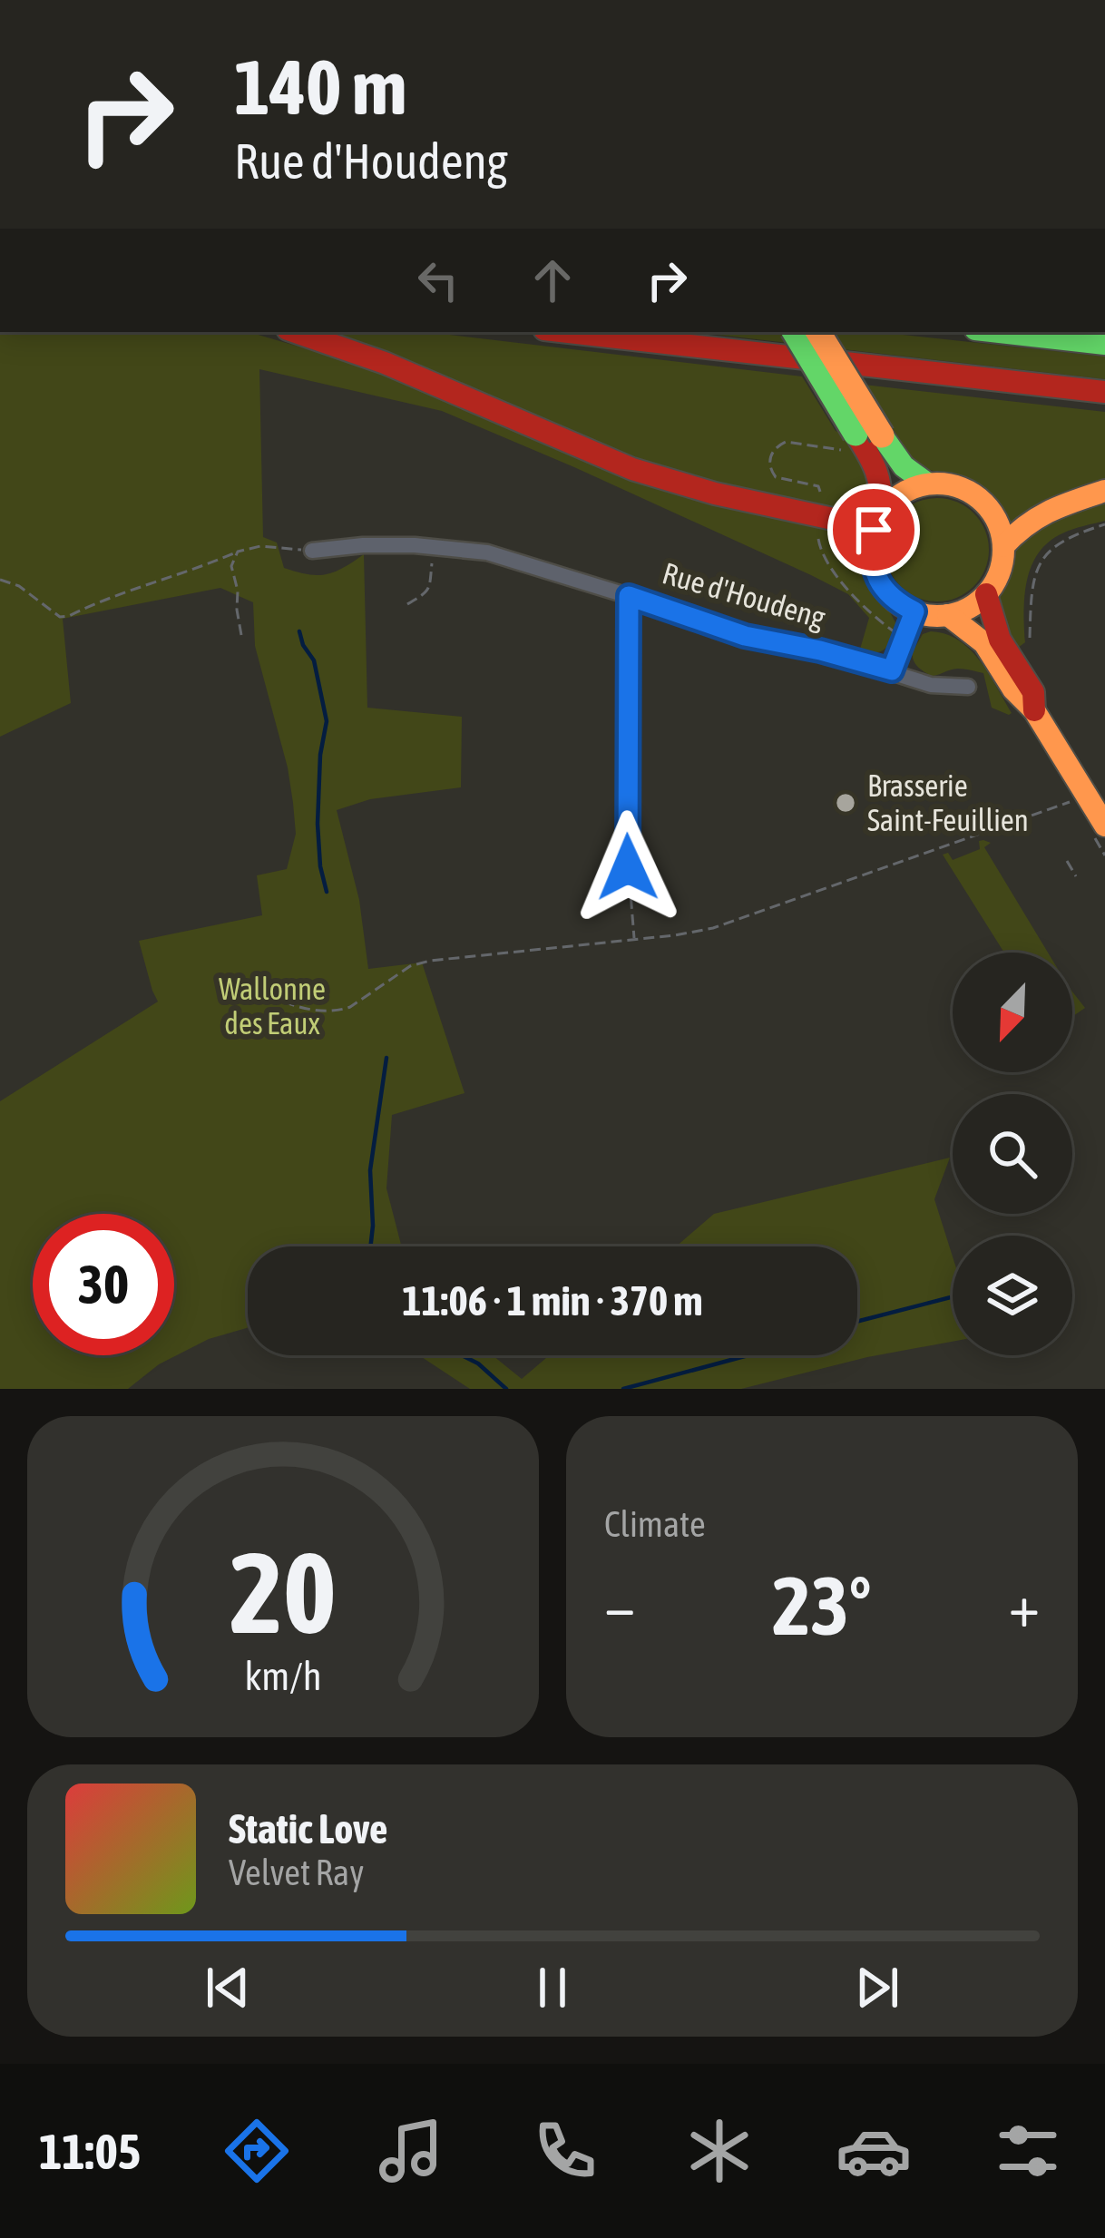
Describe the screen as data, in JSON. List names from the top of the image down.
{
  "streets": {
    "street": ["Rue d'Houdeng"]
  },
  "parks": ["Wallonne des Eaux"],
  "places": ["Brasserie Saint-Feuillien"],
  "north": "bottom left",
  "page": {
    "turn": ["140 m", "Rue d'Houdeng"],
    "limit": "30",
    "trip": "11:06 · 1 min · 370 m",
    "tile": "Climate",
    "heat": ["−", "23°", "+"],
    "song": ["Static Love", "Velvet Ray"],
    "tabs": "11:05",
    "gauge": ["20", "km/h"]
  }
}
